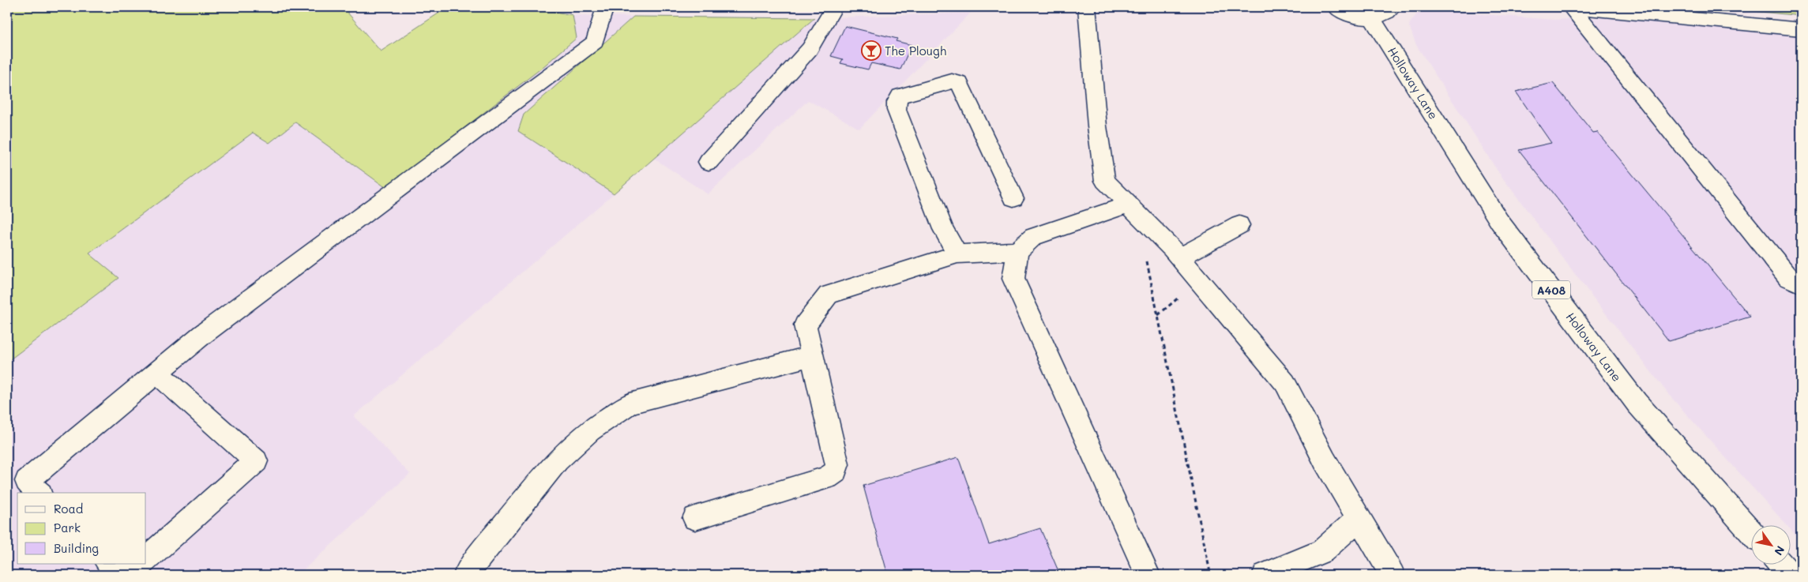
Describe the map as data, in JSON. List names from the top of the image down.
{
  "streets": {
    "main road": ["Holloway Lane", "A408"]
  },
  "places": {
    "bar": ["The Plough"]
  },
  "legend": ["Road", "Park", "Building"],
  "north": "bottom right"
}
